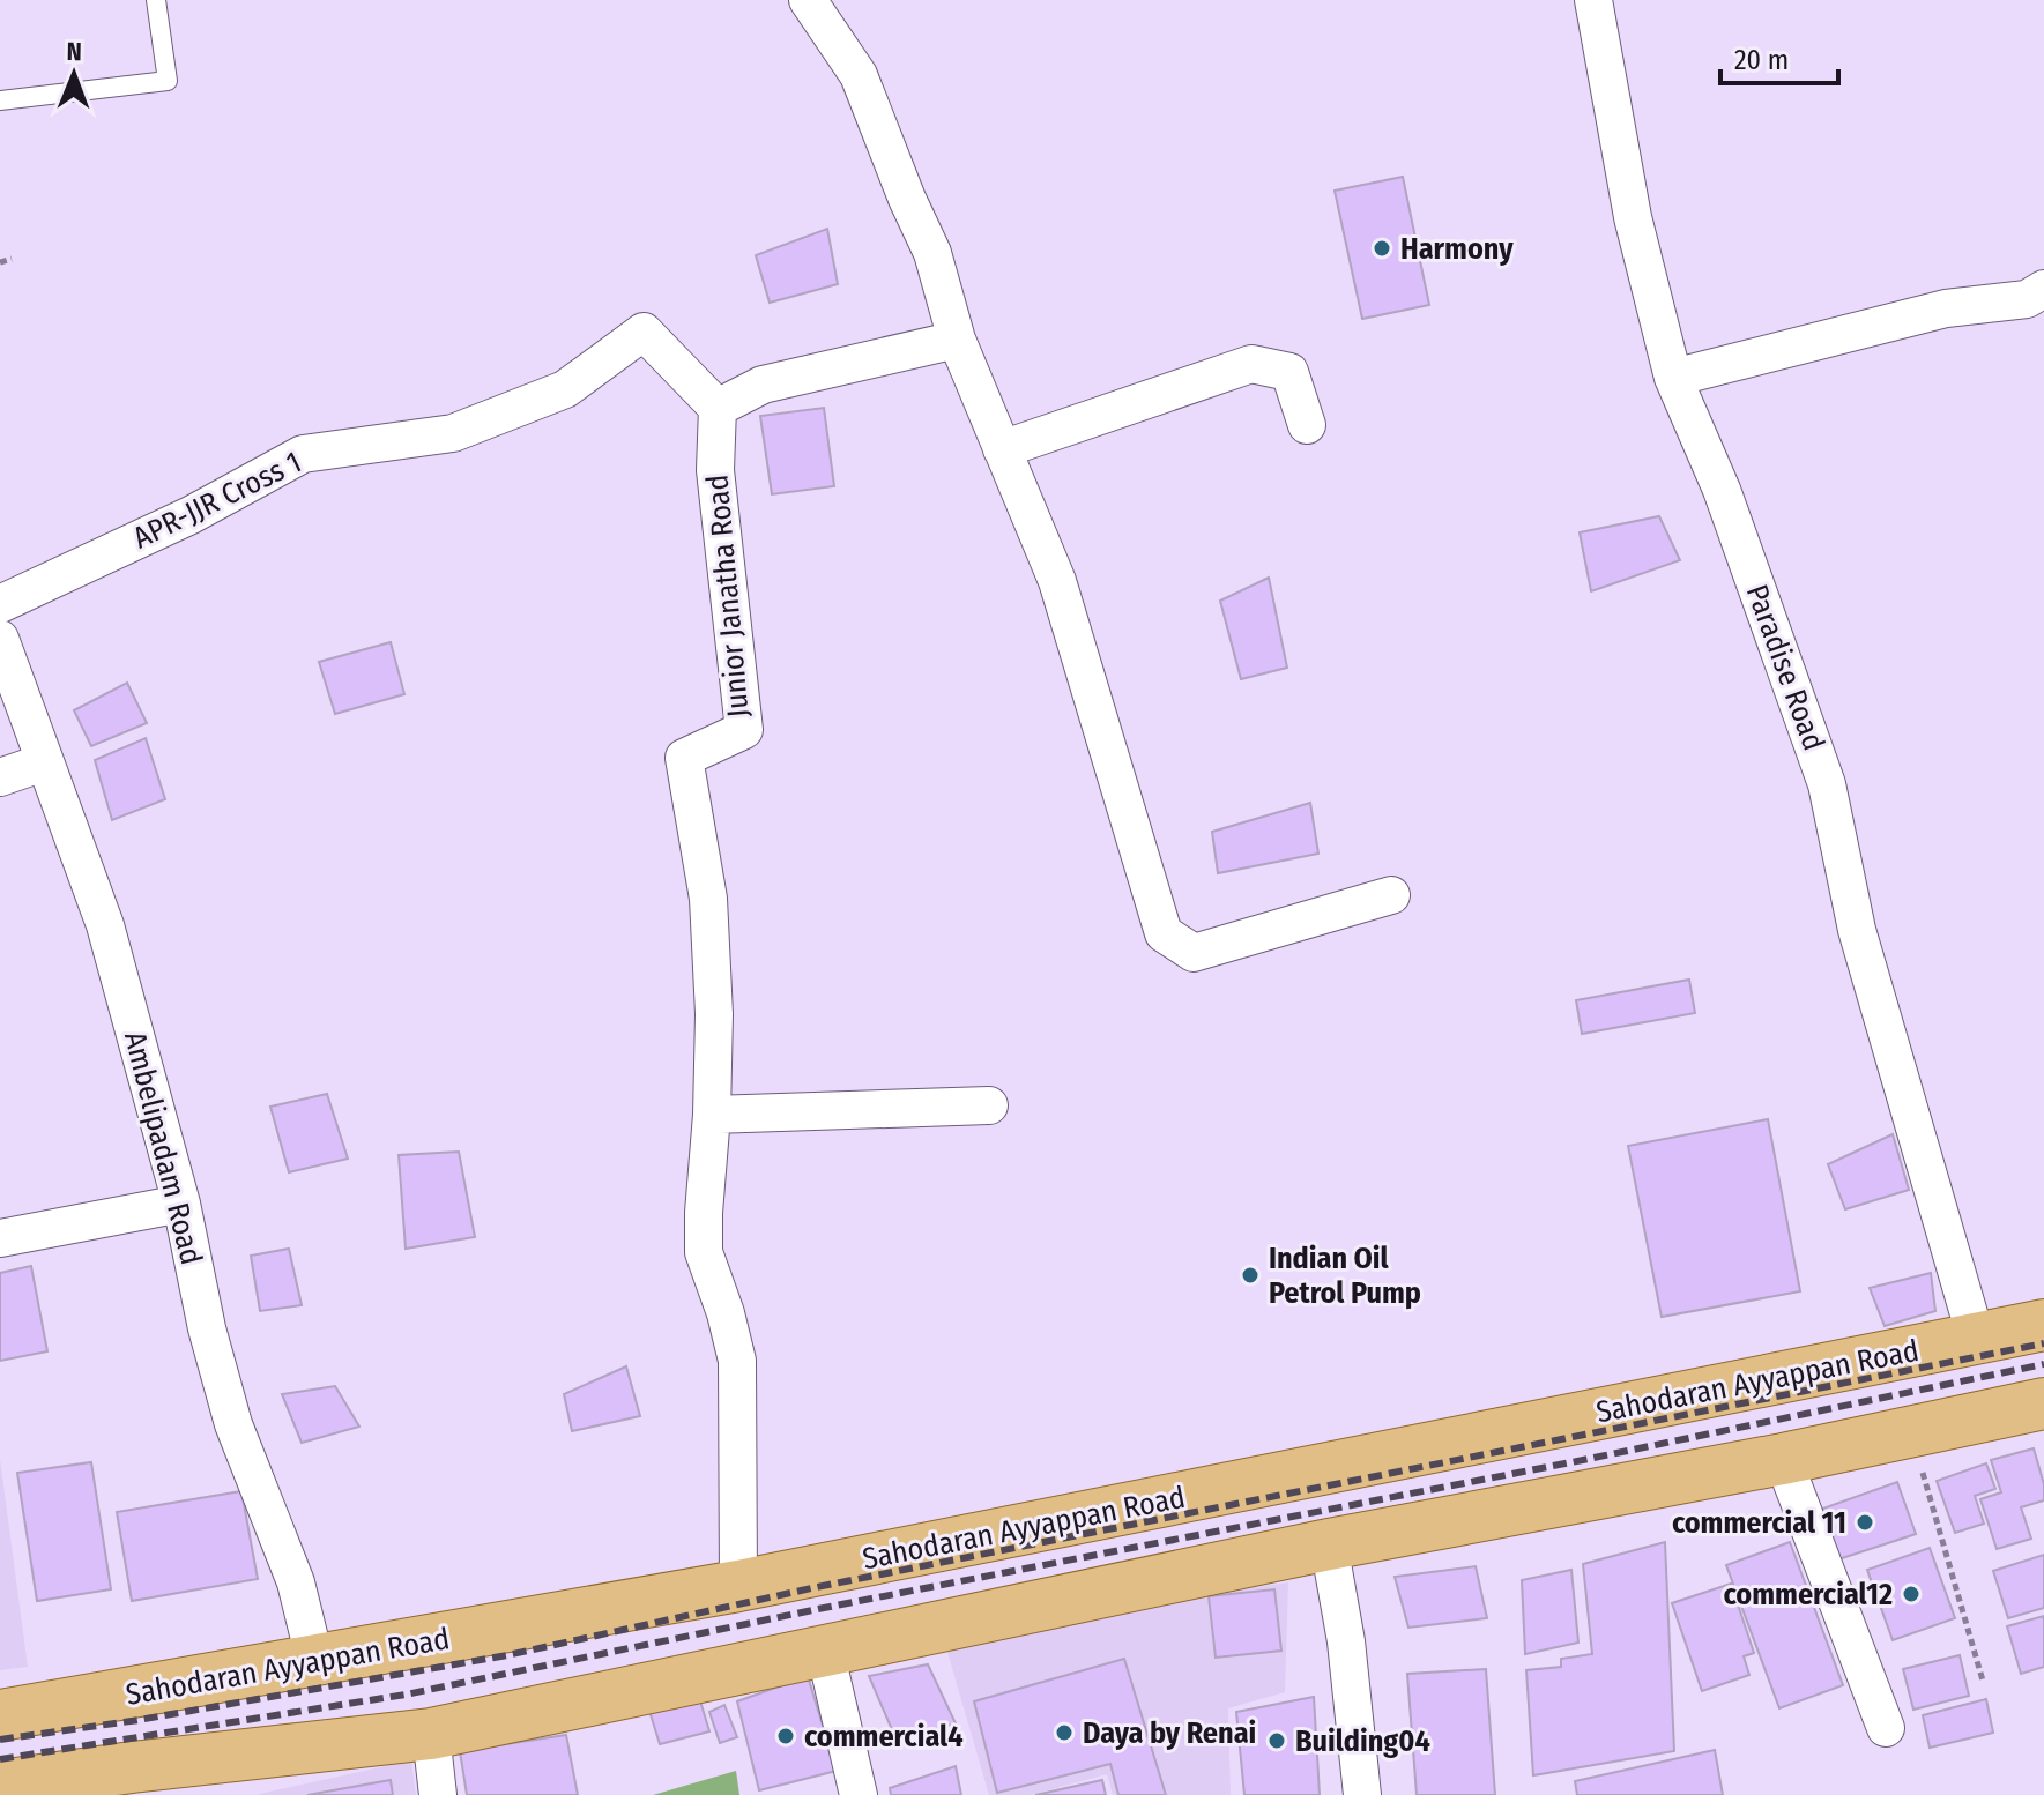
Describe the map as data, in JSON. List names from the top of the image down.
{
  "streets": {
    "main road": ["Sahodaran Ayyappan Road"],
    "street": [
      "APR-JJR Cross 1",
      "Junior Janatha Road",
      "Paradise Road",
      "Ambelipadam Road"
    ]
  },
  "crossings": [
    ["APR-JJR Cross 1", "Junior Janatha Road"],
    ["Junior Janatha Road", "Sahodaran Ayyappan Road"],
    ["Paradise Road", "Sahodaran Ayyappan Road"],
    ["Ambelipadam Road", "Sahodaran Ayyappan Road"]
  ],
  "places": [
    "Harmony",
    "Indian Oil Petrol Pump",
    "commercial 11",
    "commercial12",
    "Daya by Renai",
    "commercial4",
    "Building04"
  ],
  "scale_bar": "20 m",
  "north": "top"
}
